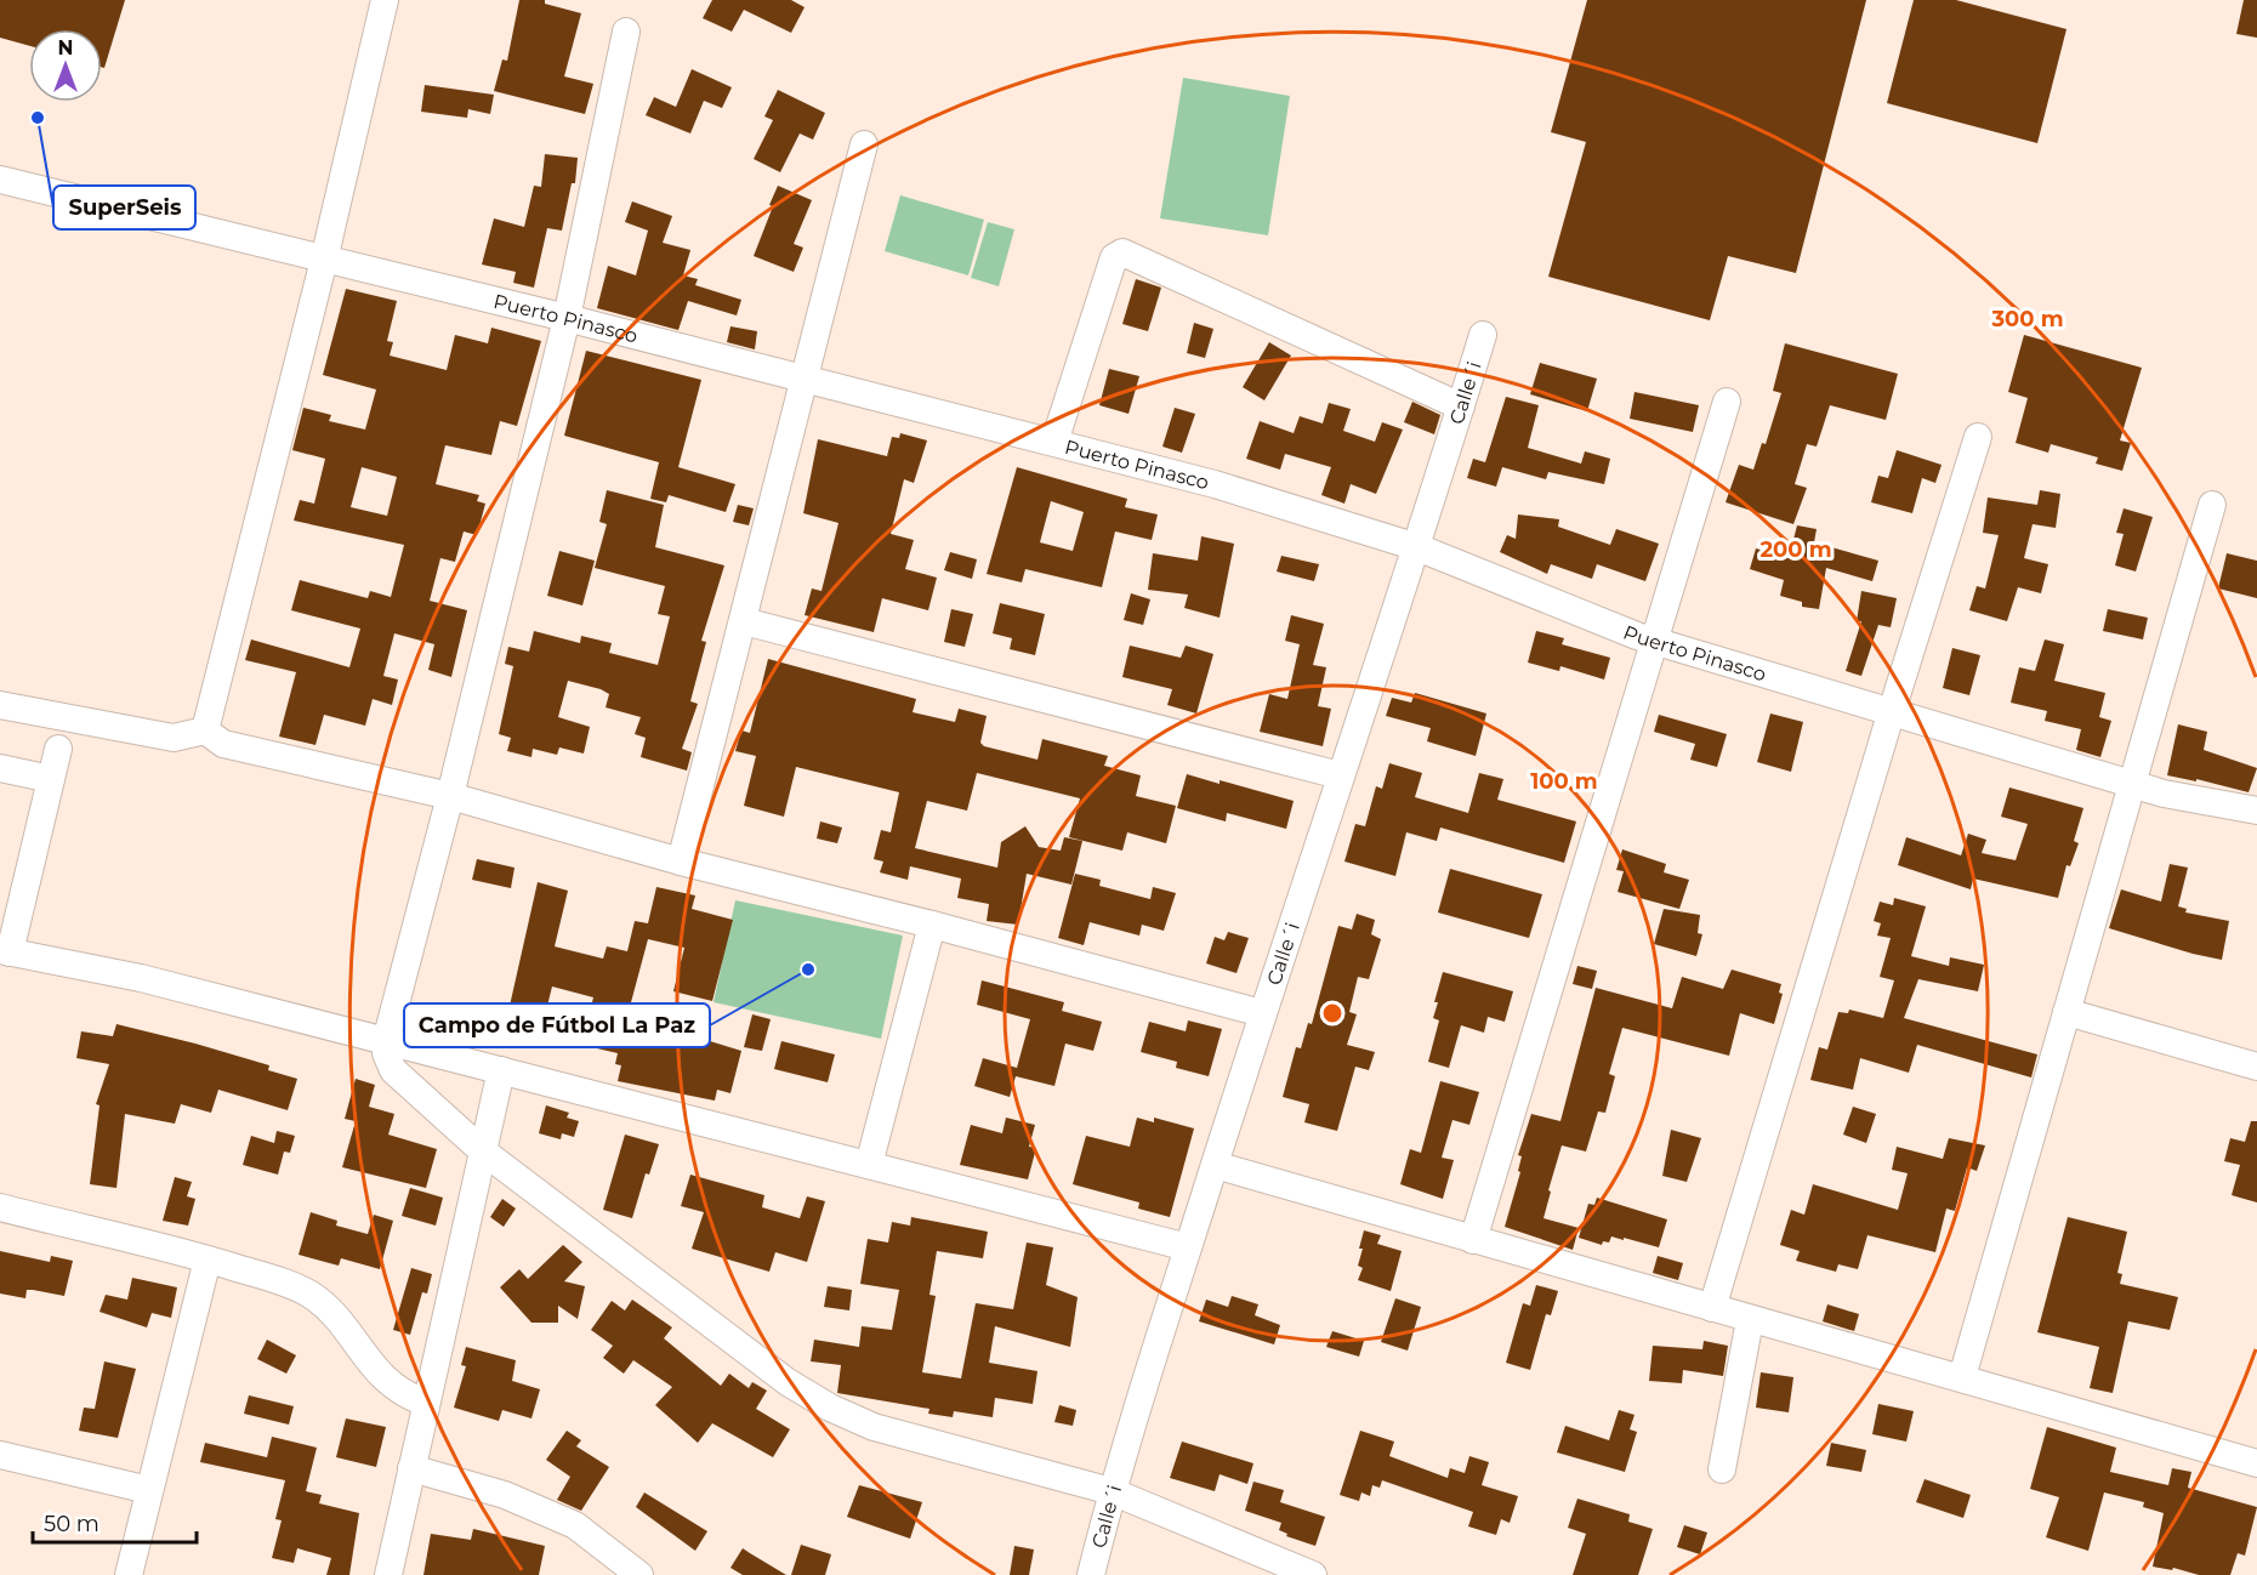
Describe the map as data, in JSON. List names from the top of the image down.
{
  "streets": {
    "street": ["Puerto Pinasco", "Calle´i"]
  },
  "crossings": [
    ["Puerto Pinasco", "Calle´i"]
  ],
  "places": ["SuperSeis", "Campo de Fútbol La Paz"],
  "scale_bar": "50 m",
  "north": "top",
  "rings": ["300 m", "200 m", "100 m"]
}
